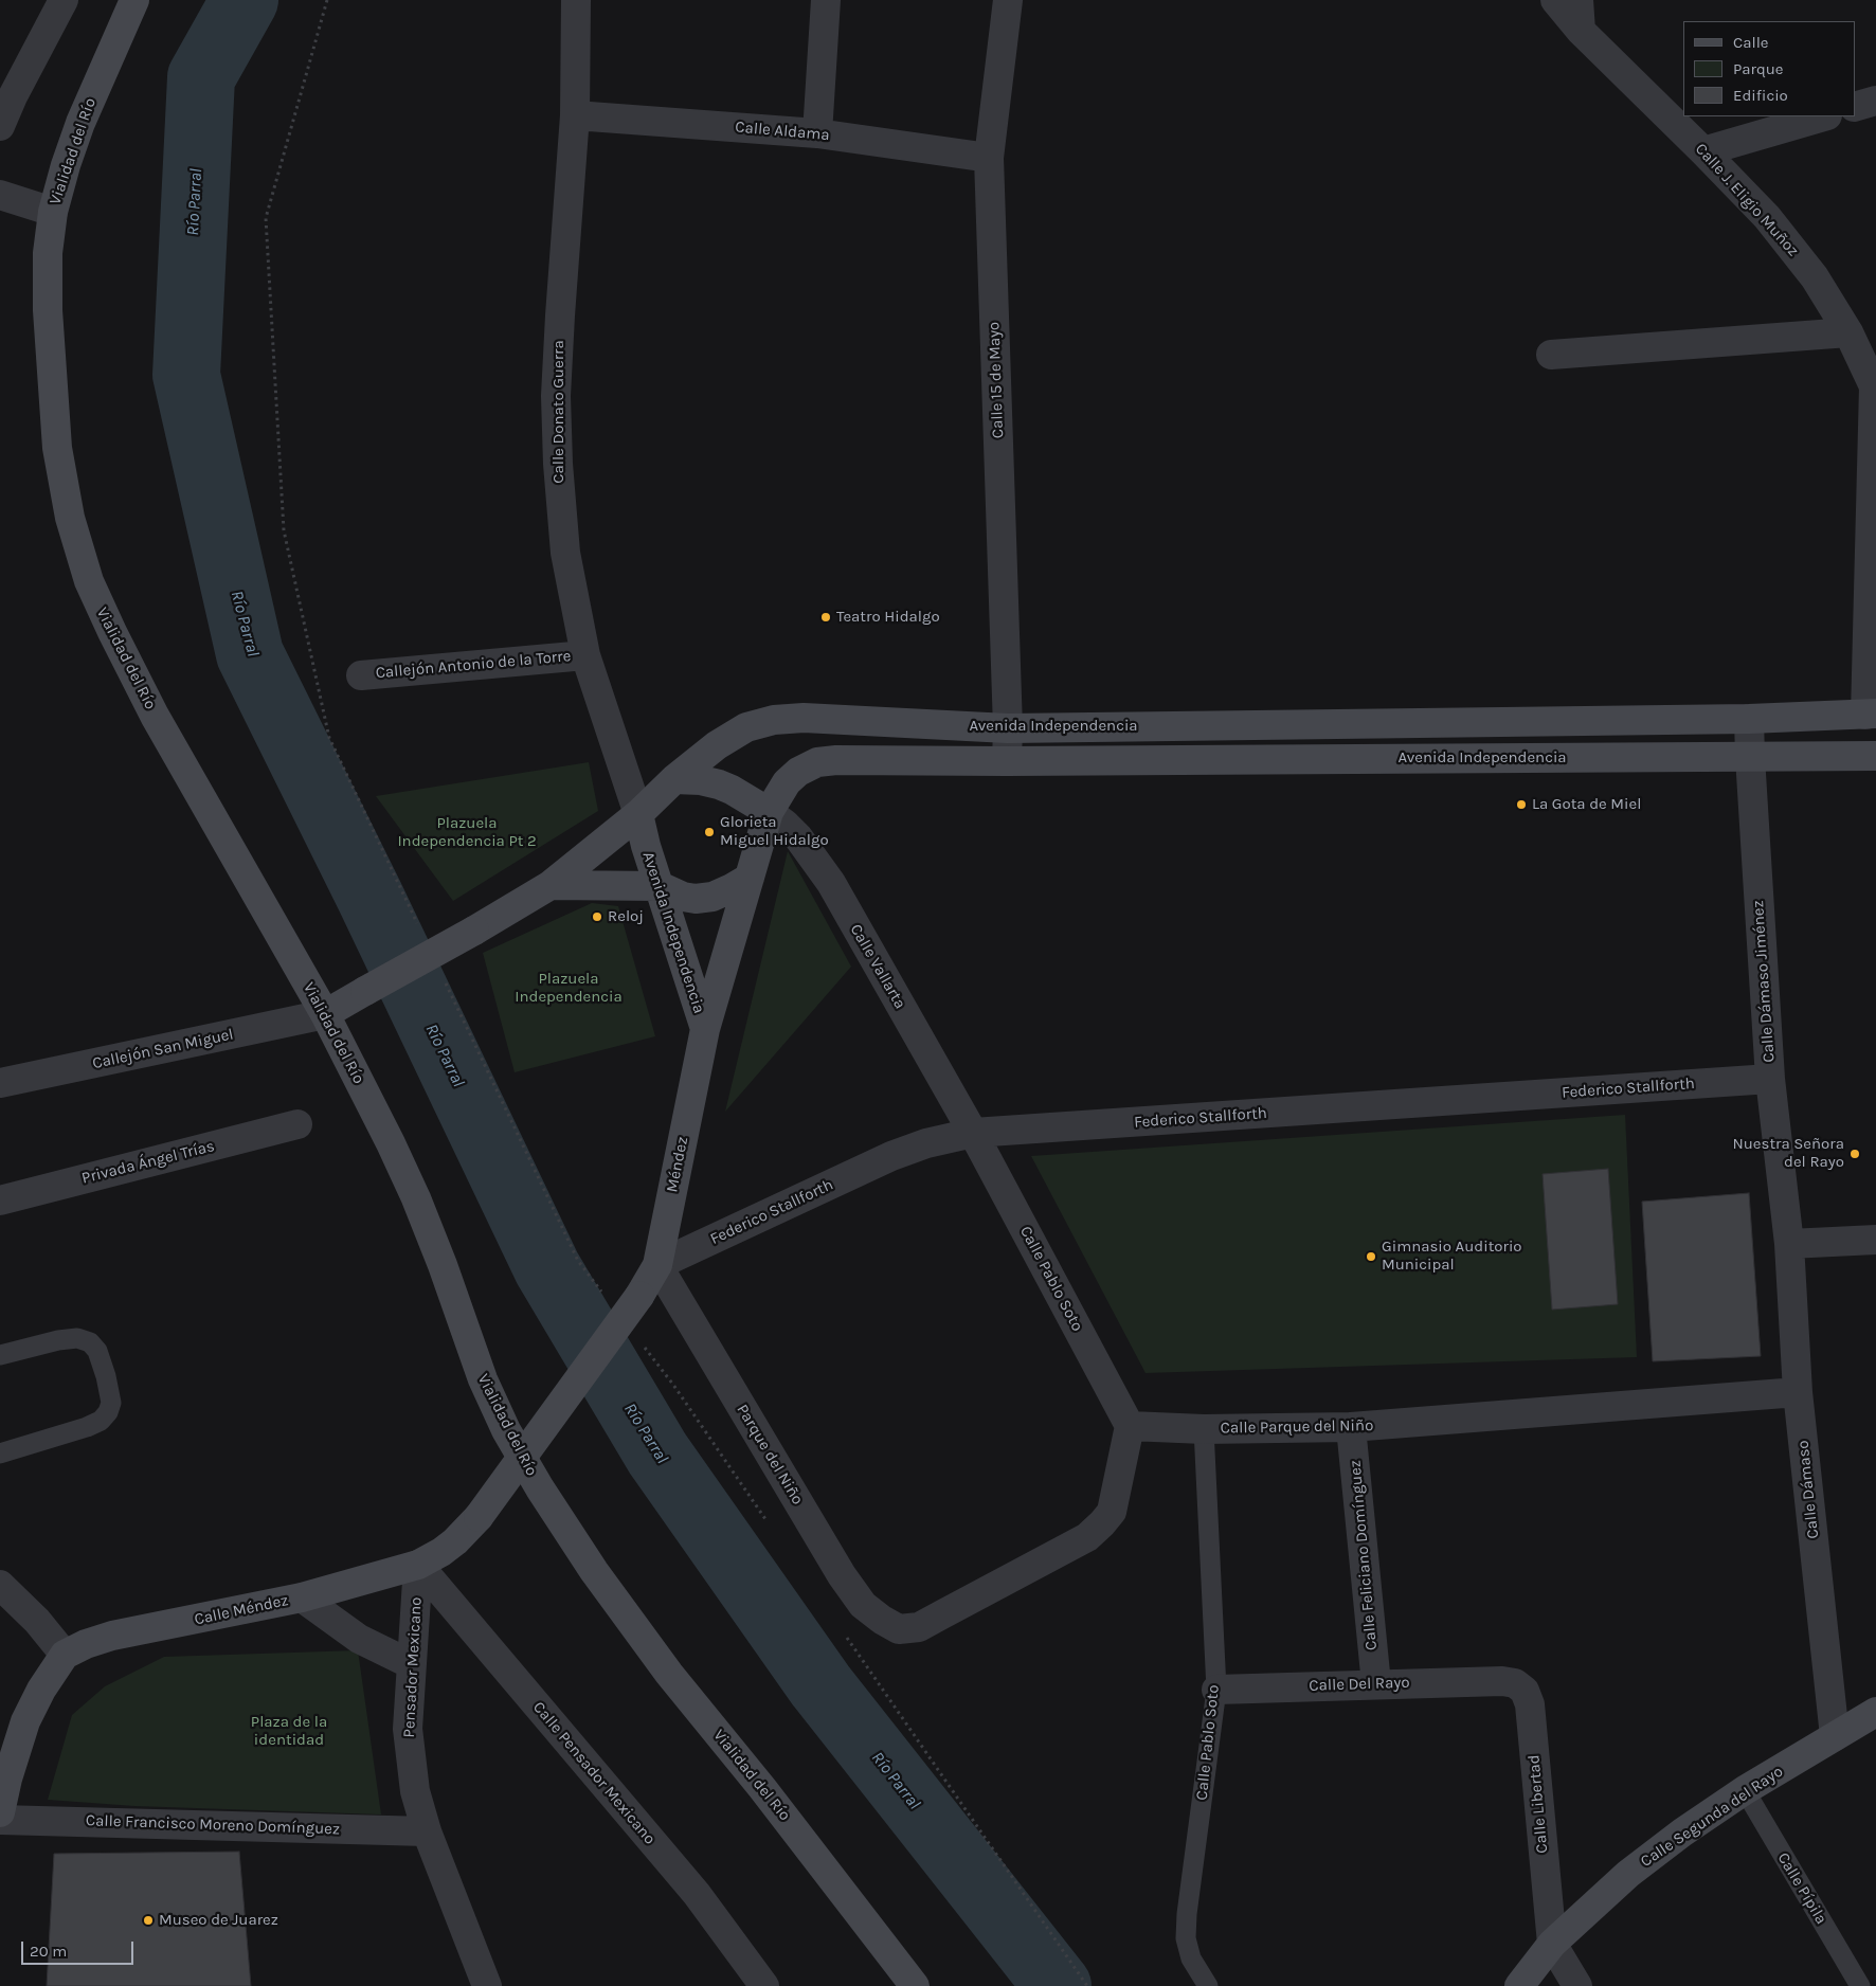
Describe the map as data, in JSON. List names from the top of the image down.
{
  "streets": {
    "main road": [
      "Vialidad del Río",
      "Avenida Independencia",
      "Méndez",
      "Calle Méndez",
      "Calle Segunda del Rayo"
    ],
    "street": [
      "Calle Aldama",
      "Calle J. Eligio Muñoz",
      "Calle 15 de Mayo",
      "Calle Donato Guerra",
      "Callejón Antonio de la Torre",
      "Calle Vallarta",
      "Calle Dámaso Jiménez",
      "Callejón San Miguel",
      "Federico Stallforth",
      "Privada Ángel Trías",
      "Calle Pablo Soto",
      "Calle Parque del Niño",
      "Parque del Niño",
      "Calle Dámaso",
      "Calle Feliciano Domínguez",
      "Pensador Mexicano",
      "Calle Del Rayo",
      "Calle Pensador Mexicano",
      "Calle Libertad",
      "Calle Francisco Moreno Domínguez"
    ],
    "lane": ["Calle Pípila"]
  },
  "crossings": [
    ["Calle Aldama", "Calle 15 de Mayo"],
    ["Calle Aldama", "Calle Donato Guerra"],
    ["Vialidad del Río", "Callejón San Miguel"],
    ["Calle J. Eligio Muñoz", "Avenida Independencia"],
    ["Calle 15 de Mayo", "Avenida Independencia"],
    ["Calle Donato Guerra", "Callejón Antonio de la Torre"],
    ["Calle Donato Guerra", "Avenida Independencia"],
    ["Calle Donato Guerra", "Calle Vallarta"],
    ["Avenida Independencia", "Calle Vallarta"],
    ["Avenida Independencia", "Calle Dámaso Jiménez"],
    ["Avenida Independencia", "Méndez"],
    ["Calle Vallarta", "Federico Stallforth"],
    ["Calle Vallarta", "Calle Pablo Soto"],
    ["Calle Dámaso Jiménez", "Federico Stallforth"],
    ["Calle Dámaso Jiménez", "Calle Dámaso"],
    ["Federico Stallforth", "Méndez"],
    ["Federico Stallforth", "Calle Pablo Soto"],
    ["Federico Stallforth", "Parque del Niño"],
    ["Méndez", "Parque del Niño"],
    ["Méndez", "Calle Méndez"],
    ["Calle Pablo Soto", "Calle Parque del Niño"],
    ["Calle Pablo Soto", "Parque del Niño"],
    ["Calle Pablo Soto", "Calle Del Rayo"],
    ["Calle Parque del Niño", "Parque del Niño"],
    ["Calle Parque del Niño", "Calle Dámaso"],
    ["Calle Parque del Niño", "Calle Feliciano Domínguez"],
    ["Calle Dámaso", "Calle Segunda del Rayo"],
    ["Calle Feliciano Domínguez", "Calle Del Rayo"],
    ["Calle Méndez", "Pensador Mexicano"],
    ["Calle Méndez", "Calle Pensador Mexicano"],
    ["Pensador Mexicano", "Calle Pensador Mexicano"],
    ["Pensador Mexicano", "Calle Francisco Moreno Domínguez"],
    ["Calle Del Rayo", "Calle Libertad"],
    ["Calle Libertad", "Calle Segunda del Rayo"],
    ["Calle Segunda del Rayo", "Calle Pípila"]
  ],
  "water": ["Río Parral"],
  "parks": ["Plazuela Independencia Pt 2", "Plazuela Independencia", "Plaza de la identidad"],
  "places": [
    "Teatro Hidalgo",
    "La Gota de Miel",
    "Glorieta Miguel Hidalgo",
    "Reloj",
    "Nuestra Señora del Rayo",
    "Gimnasio Auditorio Municipal",
    "Museo de Juarez"
  ],
  "legend": ["Calle", "Parque", "Edificio"],
  "scale_bar": "20 m"
}
